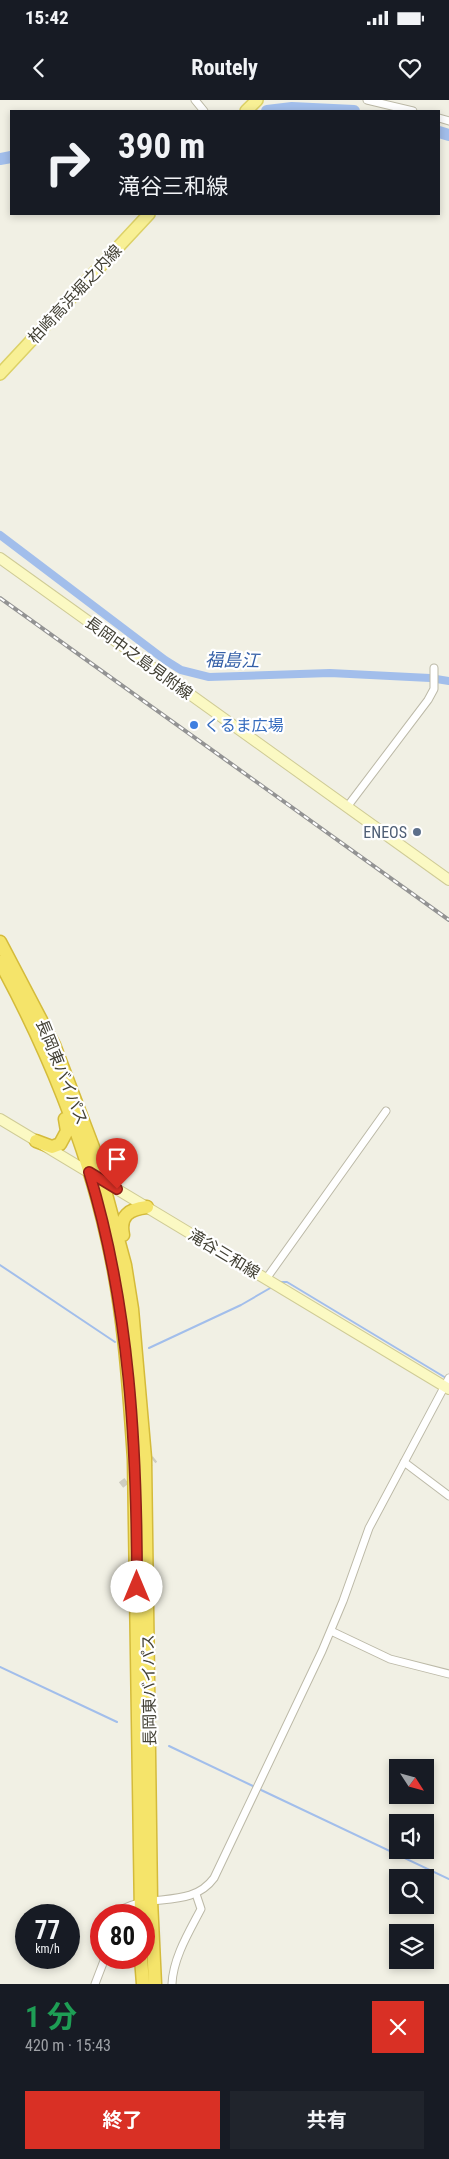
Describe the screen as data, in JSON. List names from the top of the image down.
{
  "streets": {
    "highway": ["長岡東バイパス"],
    "main road": ["柏崎高浜堀之内線", "長岡中之島見附線", "滝谷三和線"]
  },
  "crossings": [
    ["長岡東バイパス", "滝谷三和線"]
  ],
  "water": ["福島江"],
  "places": ["くるま広場", "ENEOS"],
  "north": "bottom right",
  "page": {
    "status": "15:42",
    "header": "Routely",
    "turn": ["390 m", "滝谷三和線"],
    "speed": "77 km/h",
    "limit": "80",
    "heading": ["1 分", "420 m · 15:43"],
    "buttons": ["終了", "共有"]
  }
}
